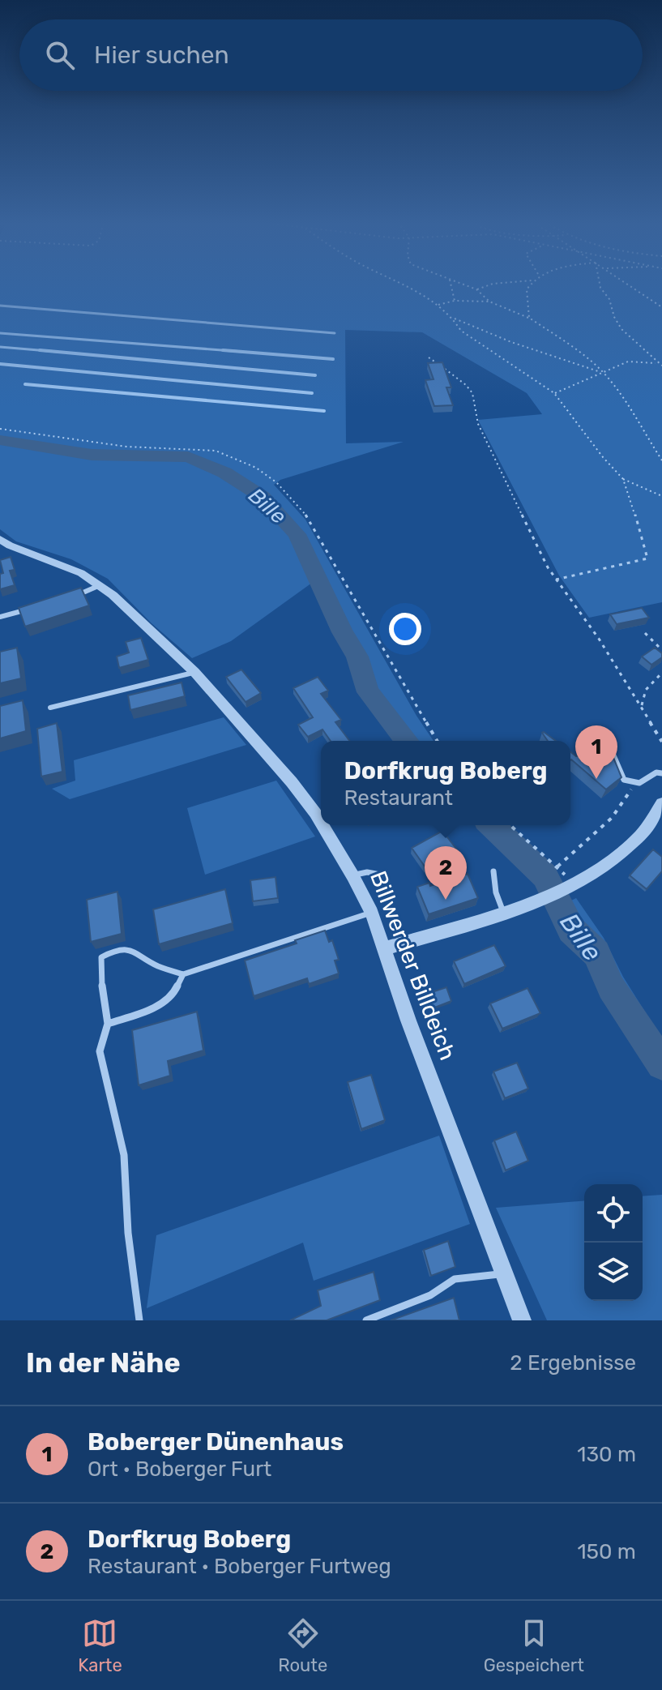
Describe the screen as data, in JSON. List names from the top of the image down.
{
  "streets": {
    "street": ["Billwerder Billdeich"]
  },
  "water": ["Bille"],
  "page": {
    "search": "Hier suchen",
    "pins": ["1", "2"],
    "popup": ["Dorfkrug Boberg", "Restaurant"],
    "heading": ["In der Nähe", "2 Ergebnisse"],
    "list": [
      {
        "mark": "1",
        "name": "Boberger Dünenhaus",
        "note": "Ort · Boberger Furt",
        "value": "130 m"
      },
      {
        "mark": "2",
        "name": "Dorfkrug Boberg",
        "note": "Restaurant · Boberger Furtweg",
        "value": "150 m"
      }
    ],
    "nav": ["Karte", "Route", "Gespeichert"]
  }
}
